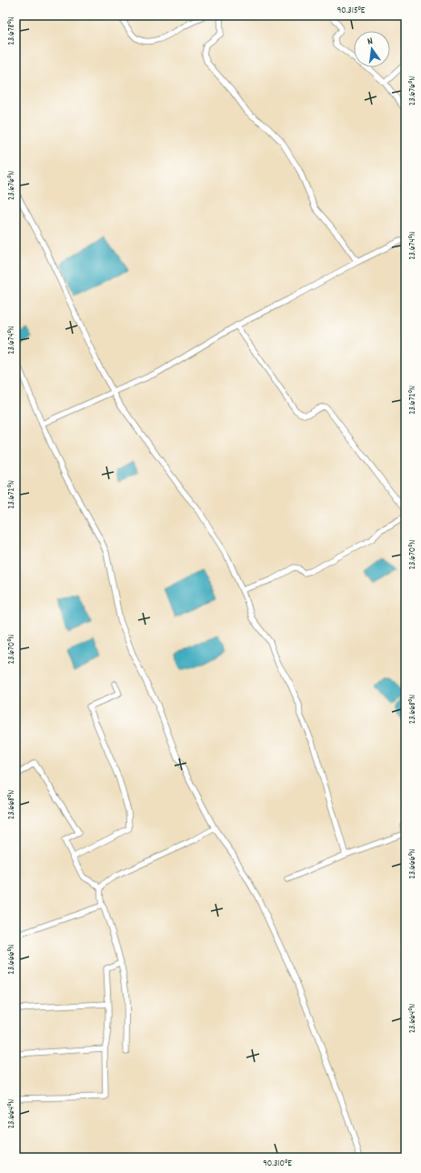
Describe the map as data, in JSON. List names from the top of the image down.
{
  "north": "top",
  "coordinates": [
    "90.315°E",
    "23.678°N",
    "23.676°N",
    "23.674°N",
    "23.672°N",
    "23.670°N",
    "23.668°N",
    "23.666°N",
    "23.664°N",
    "90.310°E"
  ]
}
